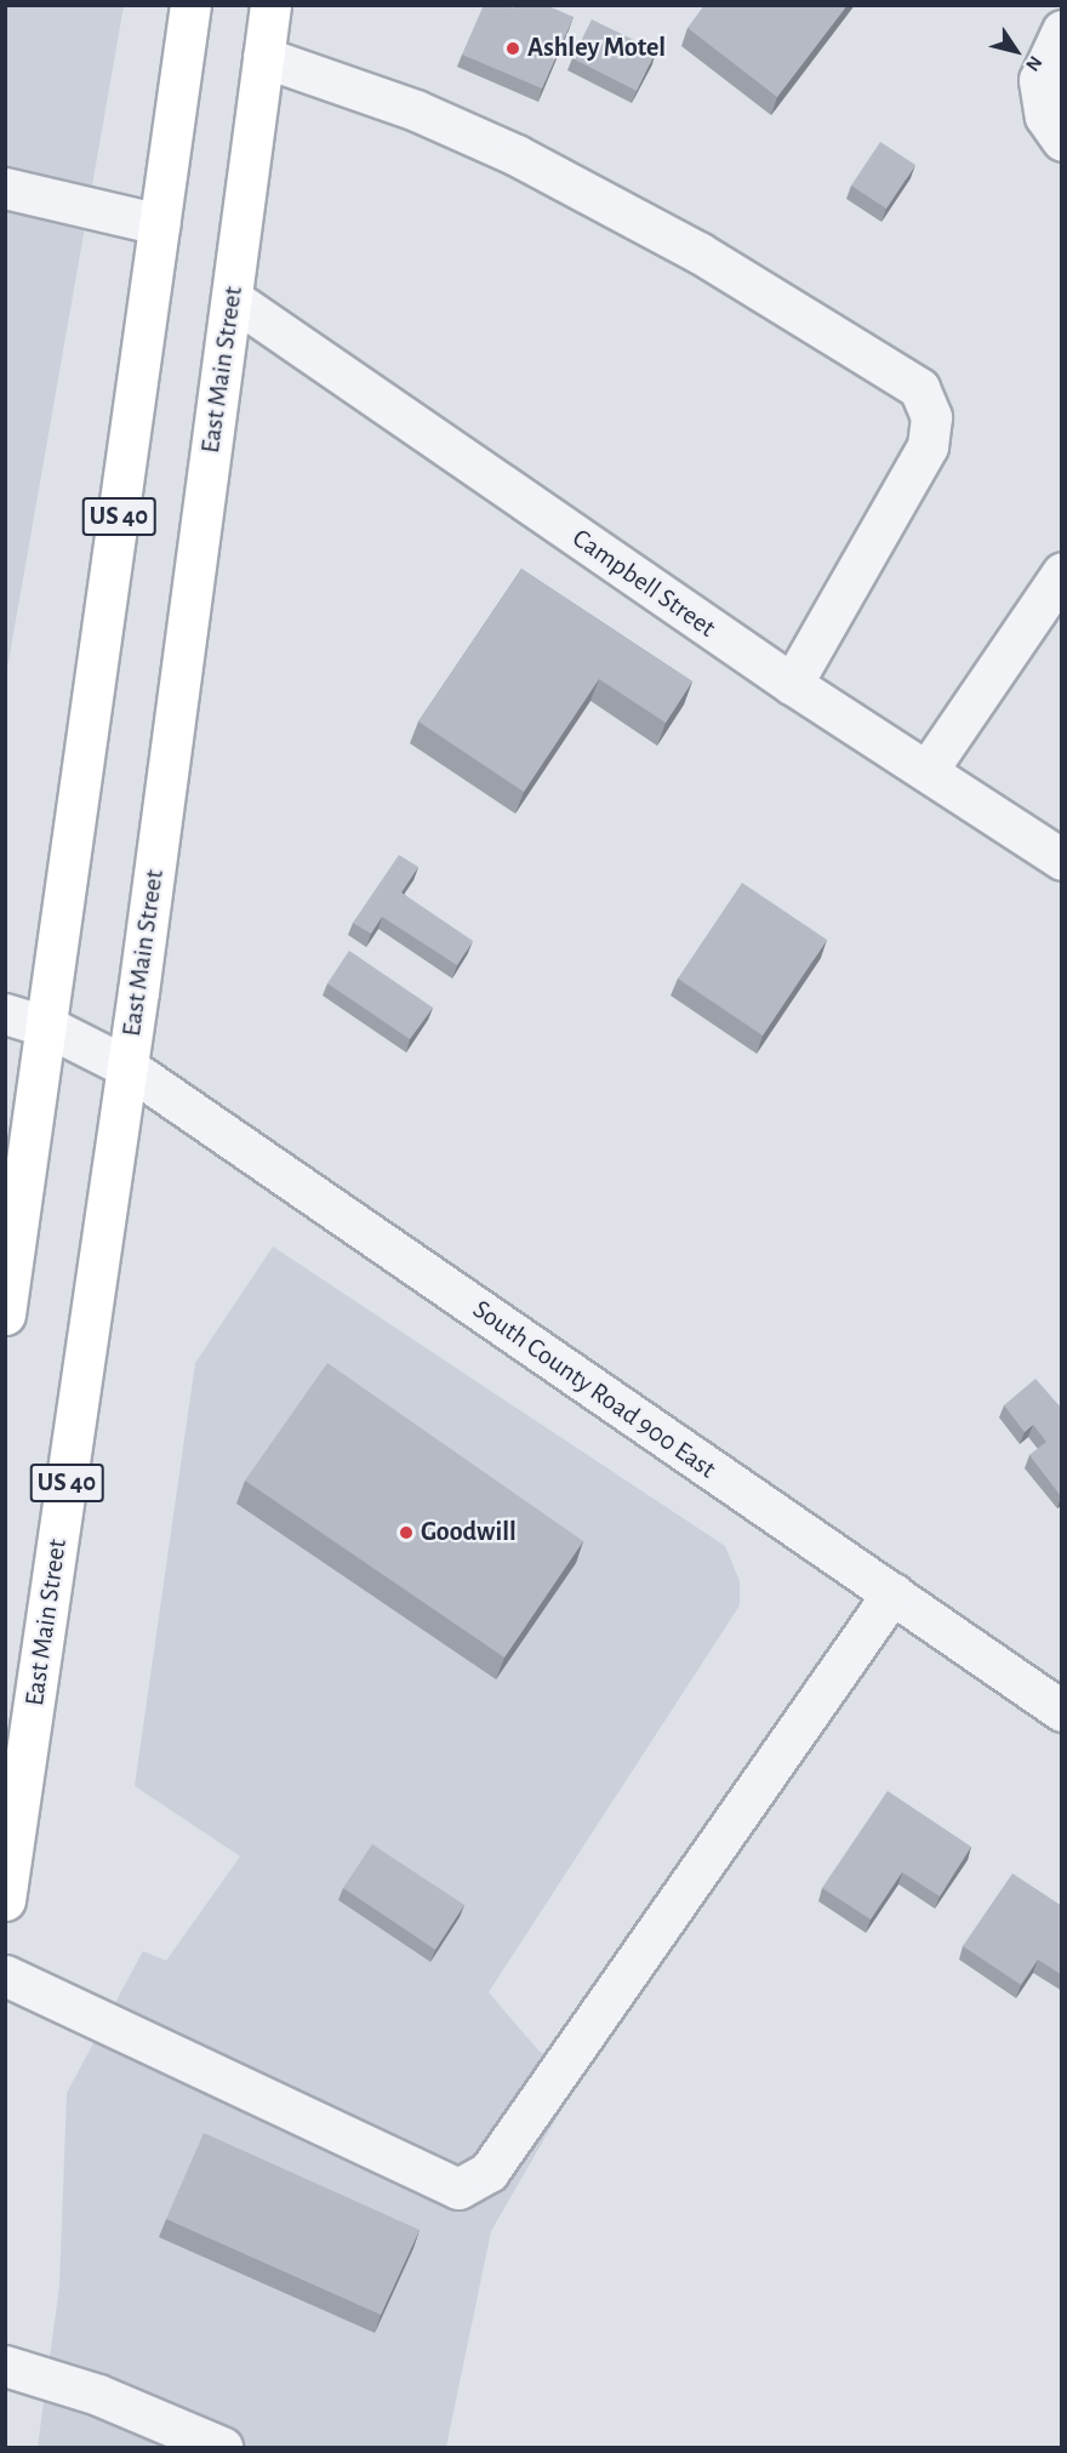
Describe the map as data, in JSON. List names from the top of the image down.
{
  "streets": {
    "main road": ["East Main Street", "US 40"],
    "street": ["Campbell Street", "South County Road 900 East"]
  },
  "crossings": [
    ["East Main Street", "Campbell Street"],
    ["East Main Street", "South County Road 900 East"],
    ["US 40", "South County Road 900 East"]
  ],
  "places": ["Ashley Motel", "Goodwill"],
  "north": "bottom right"
}
